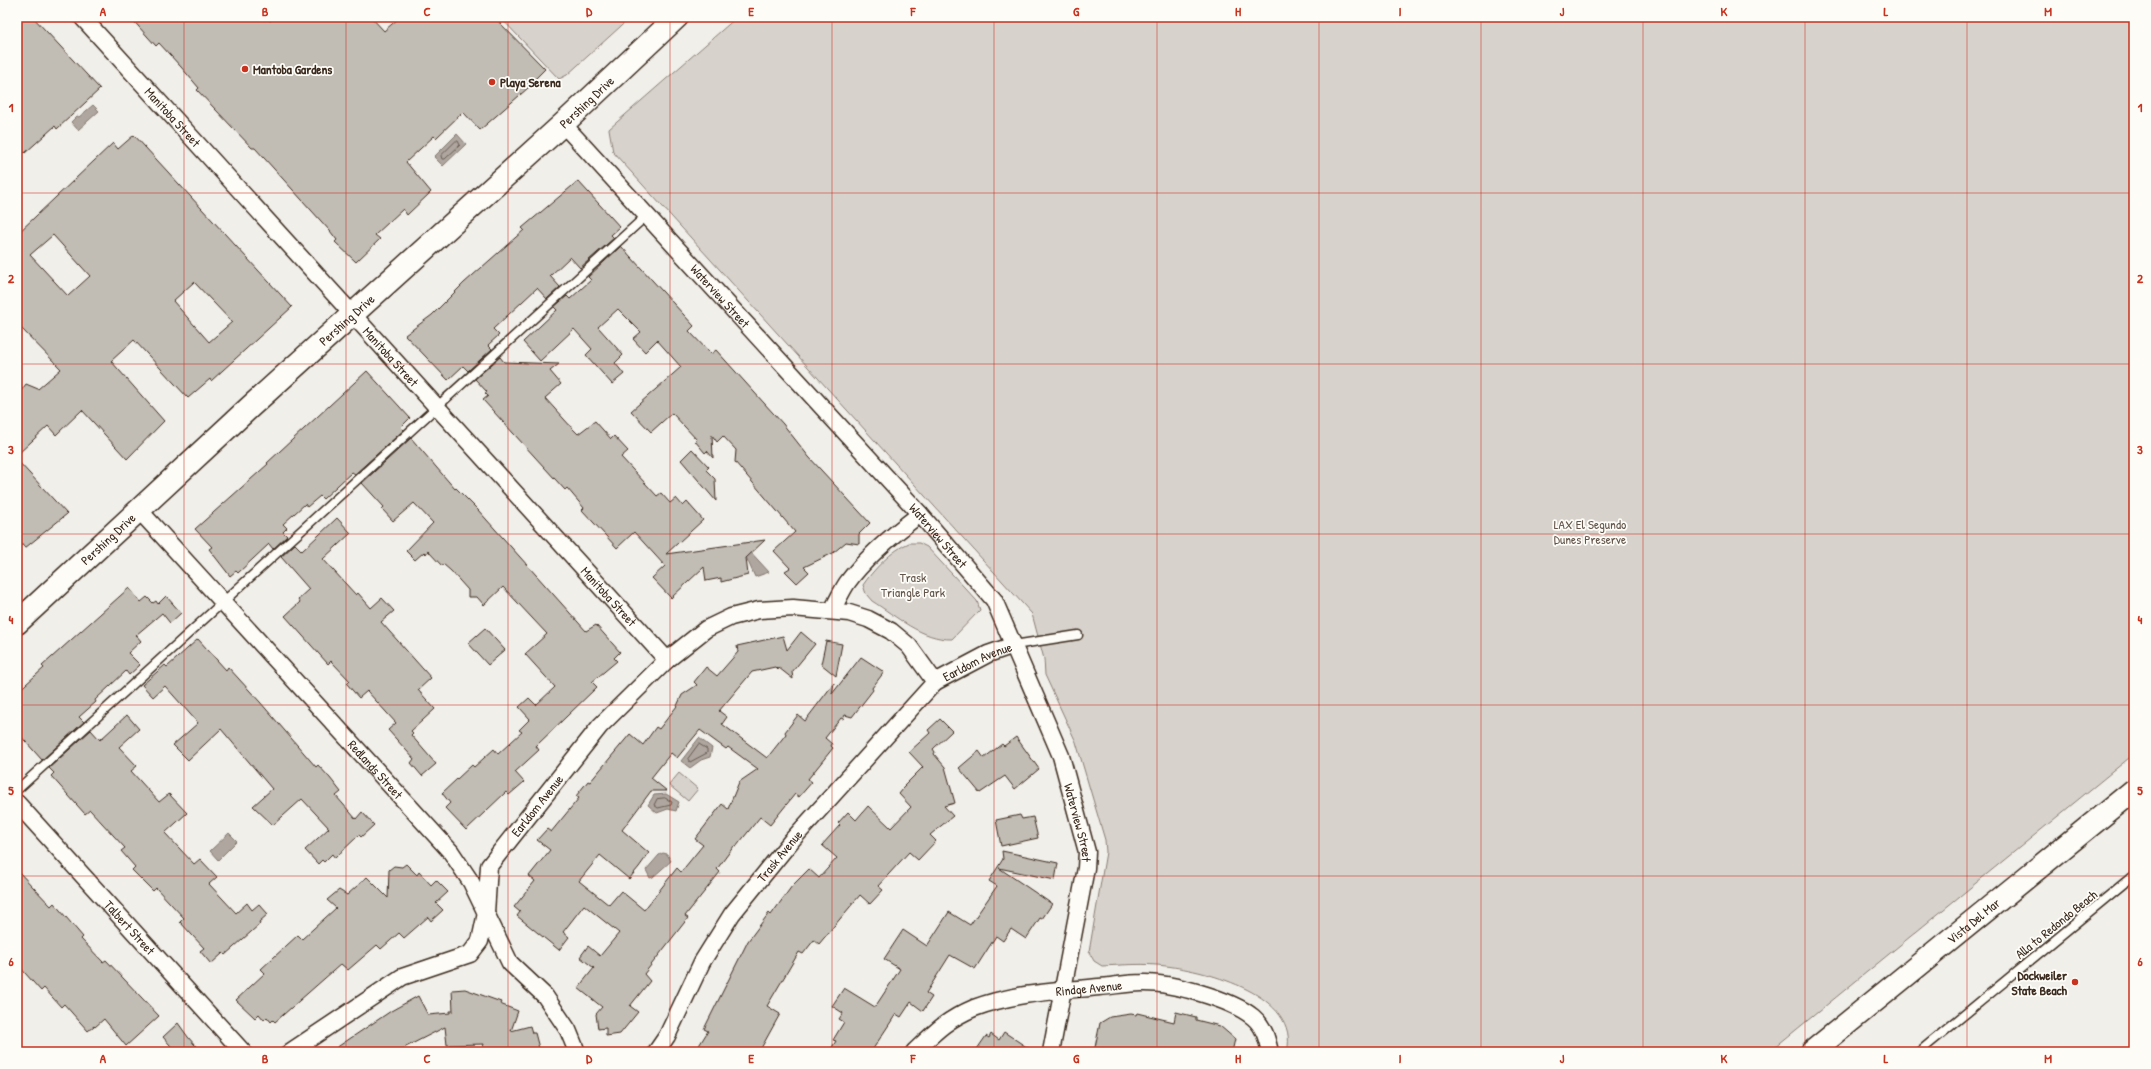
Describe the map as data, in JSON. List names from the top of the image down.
{
  "streets": {
    "main road": ["Pershing Drive", "Vista Del Mar"],
    "street": [
      "Manitoba Street",
      "Waterview Street",
      "Earldom Avenue",
      "Redlands Street",
      "Trask Avenue",
      "Talbert Street",
      "Rindge Avenue"
    ],
    "lane": ["Alla to Redondo Beach"]
  },
  "crossings": [
    ["Pershing Drive", "Manitoba Street"],
    ["Pershing Drive", "Waterview Street"],
    ["Pershing Drive", "Redlands Street"],
    ["Manitoba Street", "Earldom Avenue"],
    ["Waterview Street", "Earldom Avenue"],
    ["Waterview Street", "Rindge Avenue"],
    ["Earldom Avenue", "Redlands Street"],
    ["Earldom Avenue", "Trask Avenue"]
  ],
  "parks": ["LAX El Segundo Dunes Preserve", "Trask Triangle Park"],
  "places": ["Mantoba Gardens", "Playa Serena", "Dockweiler State Beach"],
  "grid": {
    "columns": [
      "A",
      "B",
      "C",
      "D",
      "E",
      "F",
      "G",
      "H",
      "I",
      "J",
      "K",
      "L",
      "M"
    ],
    "rows": [
      "1",
      "2",
      "3",
      "4",
      "5",
      "6"
    ]
  }
}
